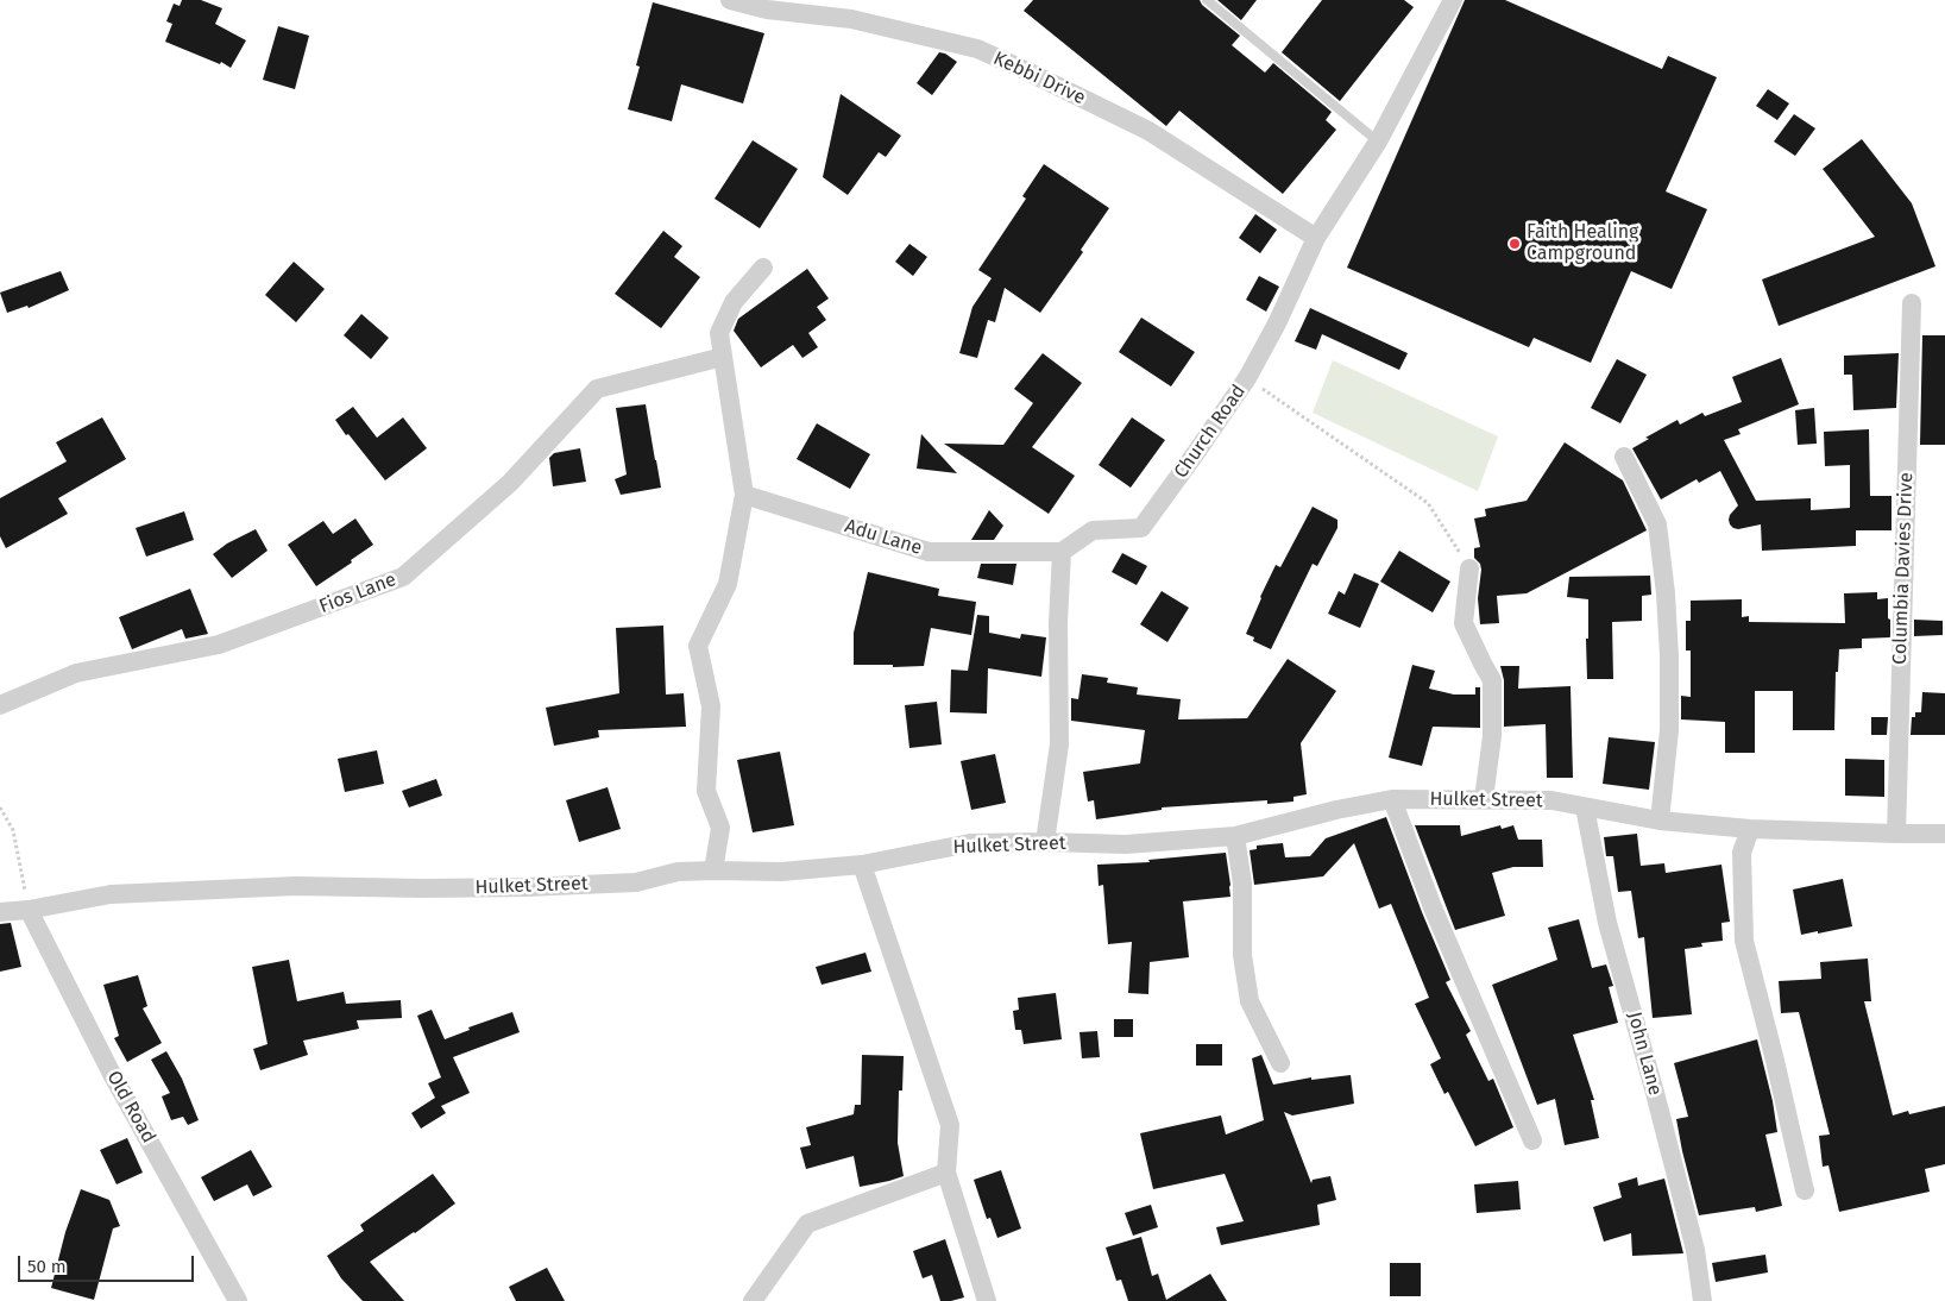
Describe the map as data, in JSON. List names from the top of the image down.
{
  "streets": {
    "street": [
      "Kebbi Drive",
      "Church Road",
      "Adu Lane",
      "Columbia Davies Drive",
      "Fios Lane",
      "Hulket Street",
      "John Lane",
      "Old Road"
    ]
  },
  "crossings": [
    ["Kebbi Drive", "Church Road"],
    ["Church Road", "Adu Lane"],
    ["Columbia Davies Drive", "Hulket Street"],
    ["Hulket Street", "John Lane"],
    ["Hulket Street", "Old Road"]
  ],
  "places": ["Faith Healing Campground"],
  "scale_bar": "50 m"
}
